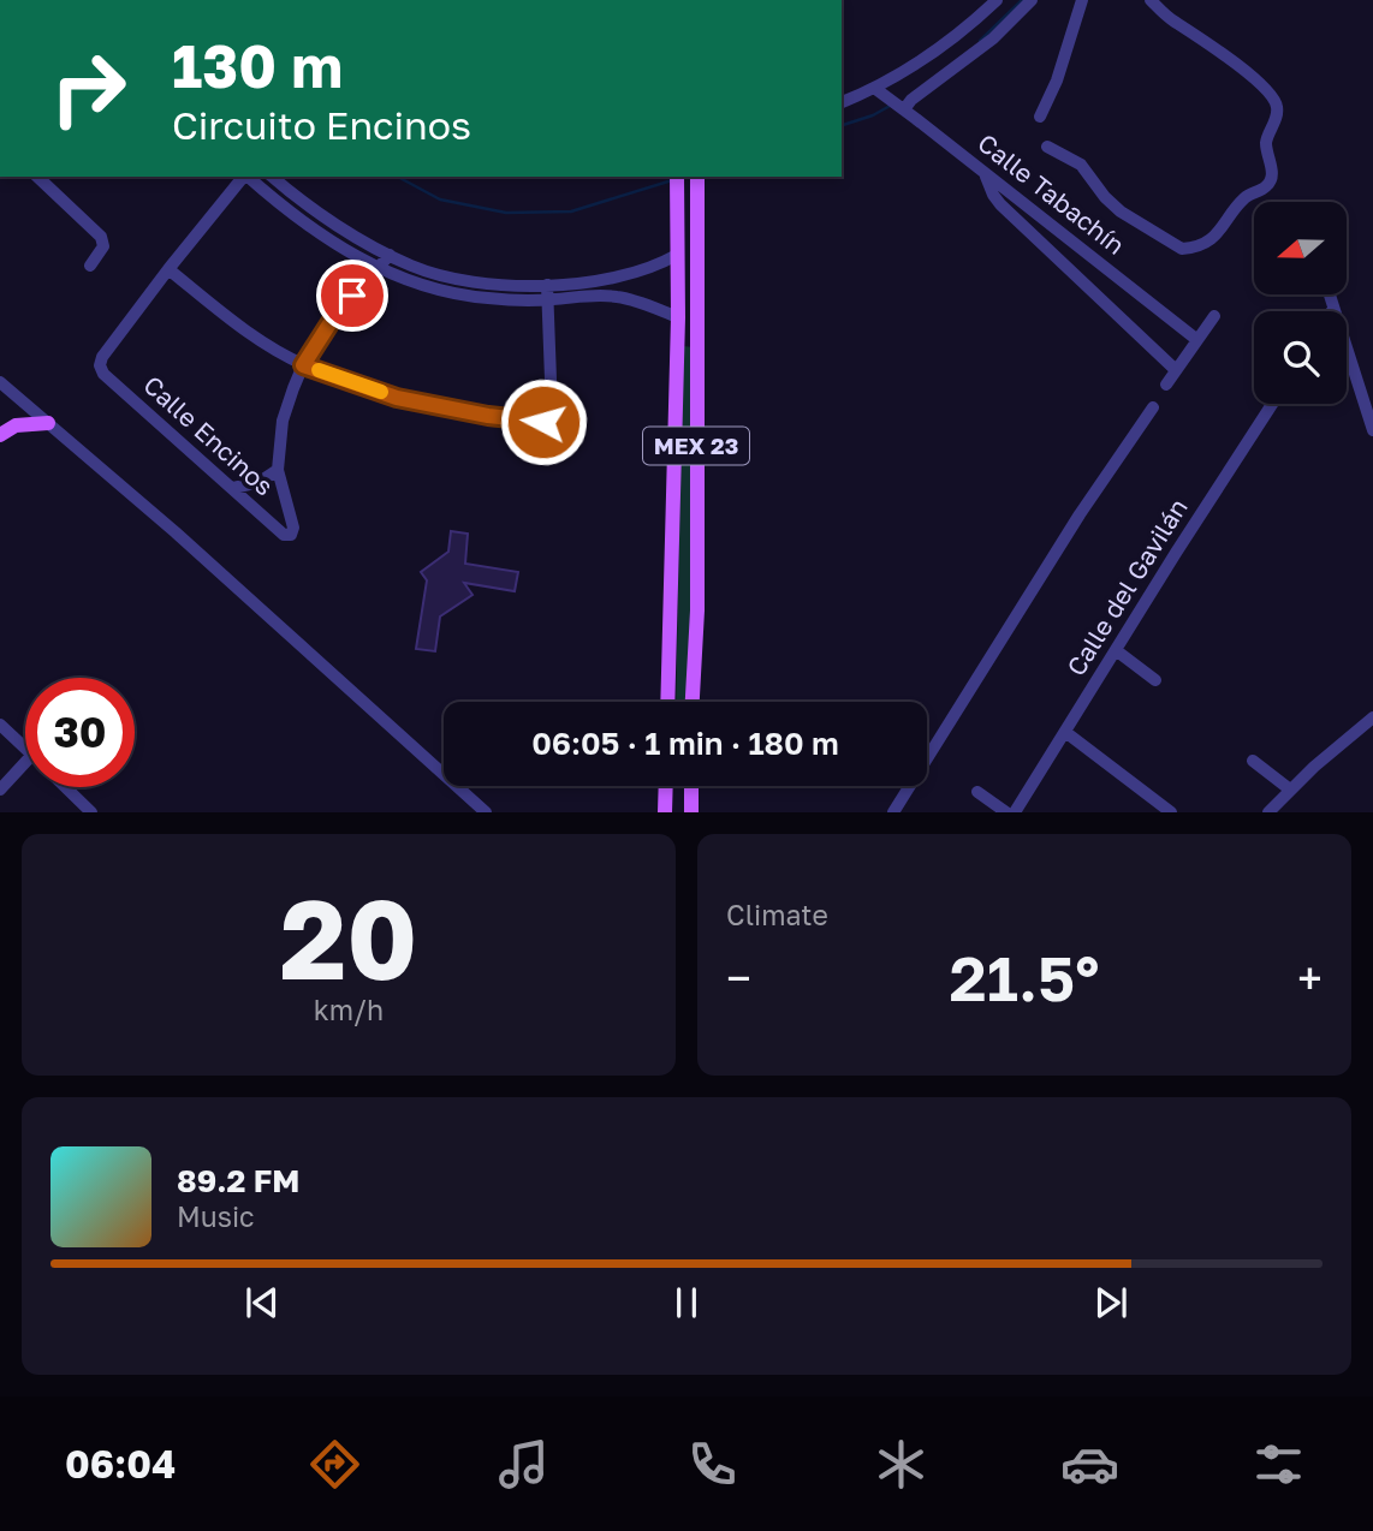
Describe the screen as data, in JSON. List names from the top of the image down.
{
  "streets": {
    "main road": ["MEX 23"],
    "street": ["Calle Tabachín", "Calle Encinos", "Calle del Gavilán"]
  },
  "north": "left",
  "page": {
    "turn": ["130 m", "Circuito Encinos"],
    "limit": "30",
    "trip": "06:05 · 1 min · 180 m",
    "tile": [
      ["20", "km/h"],
      "Climate"
    ],
    "heat": ["−", "21.5°", "+"],
    "song": ["89.2 FM", "Music"],
    "tabs": "06:04"
  }
}
